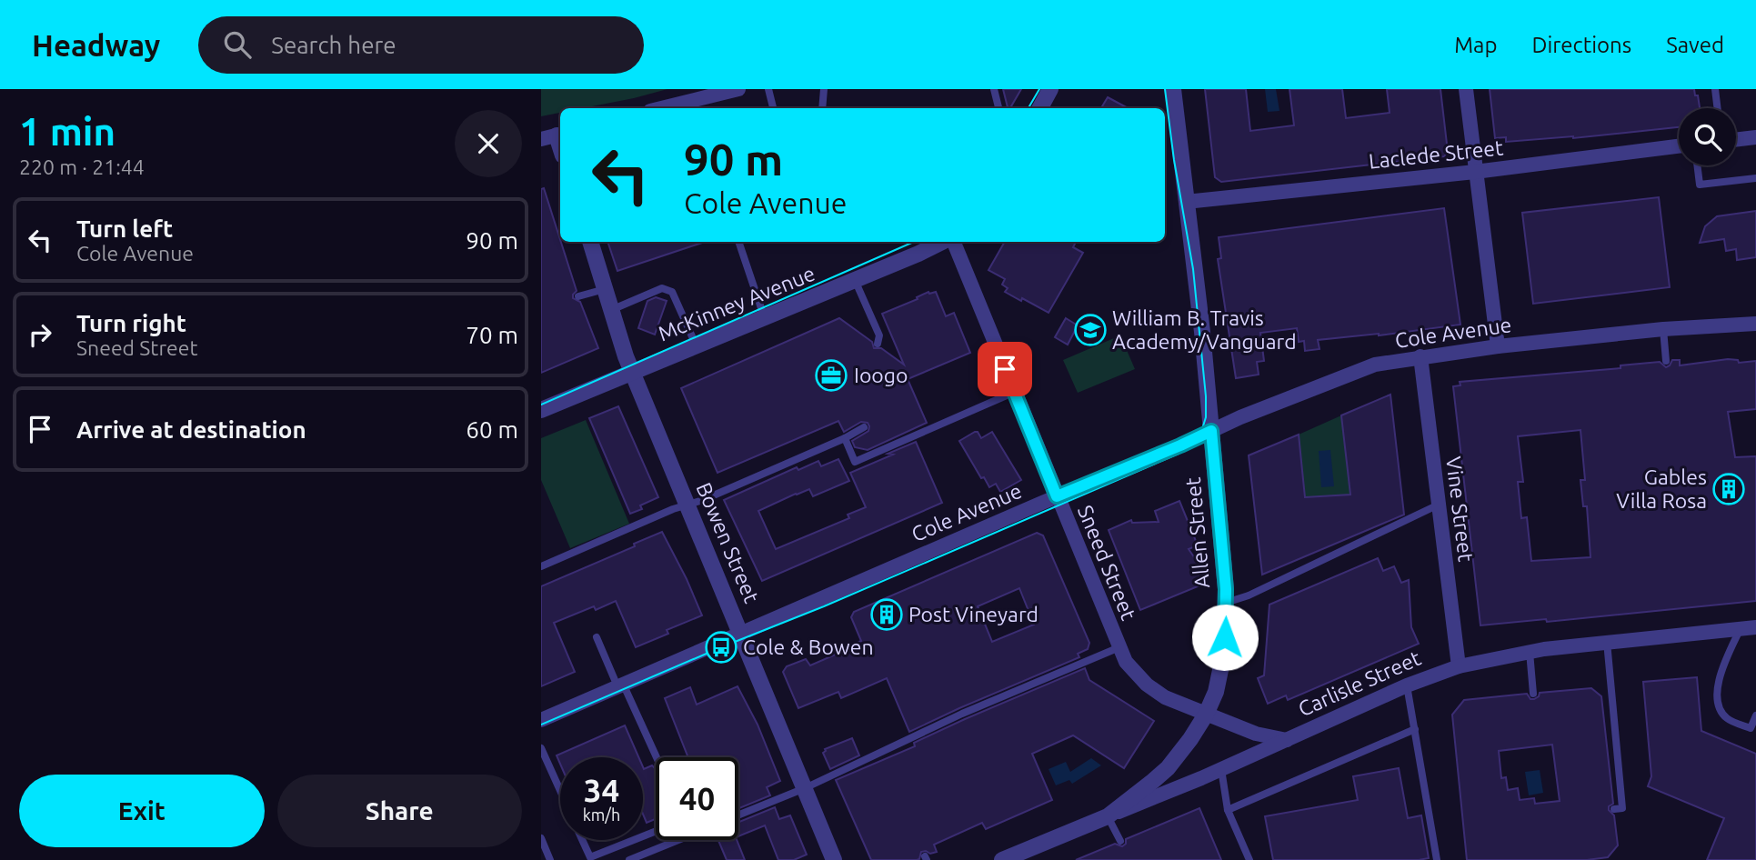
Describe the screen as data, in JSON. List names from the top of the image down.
{
  "streets": {
    "street": [
      "Laclede Street",
      "McKinney Avenue",
      "Cole Avenue",
      "Vine Street",
      "Allen Street",
      "Bowen Street",
      "Sneed Street",
      "Carlisle Street"
    ]
  },
  "crossings": [
    ["Laclede Street", "Allen Street"],
    ["McKinney Avenue", "Bowen Street"],
    ["Cole Avenue", "Vine Street"],
    ["Cole Avenue", "Allen Street"],
    ["Cole Avenue", "Bowen Street"],
    ["Cole Avenue", "Sneed Street"],
    ["Vine Street", "Carlisle Street"],
    ["Allen Street", "Sneed Street"],
    ["Allen Street", "Carlisle Street"],
    ["Sneed Street", "Carlisle Street"]
  ],
  "places": {
    "school or university": ["William B. Travis Academy/Vanguard"],
    "office": ["Ioogo"],
    "building": ["Gables Villa Rosa", "Post Vineyard"],
    "bus stop": ["Cole & Bowen"]
  },
  "page": {
    "header": "Headway",
    "search": "Search here",
    "nav": ["Map", "Directions", "Saved"],
    "heading": ["1 min", "220 m · 21:44"],
    "turn": ["90 m", "Cole Avenue"],
    "list": [
      {
        "name": "Turn left",
        "note": "Cole Avenue",
        "value": "90 m"
      },
      {
        "name": "Turn right",
        "note": "Sneed Street",
        "value": "70 m"
      },
      {
        "name": "Arrive at destination",
        "value": "60 m"
      }
    ],
    "speed": "34 km/h",
    "limit": "40",
    "buttons": ["Exit", "Share"]
  }
}
